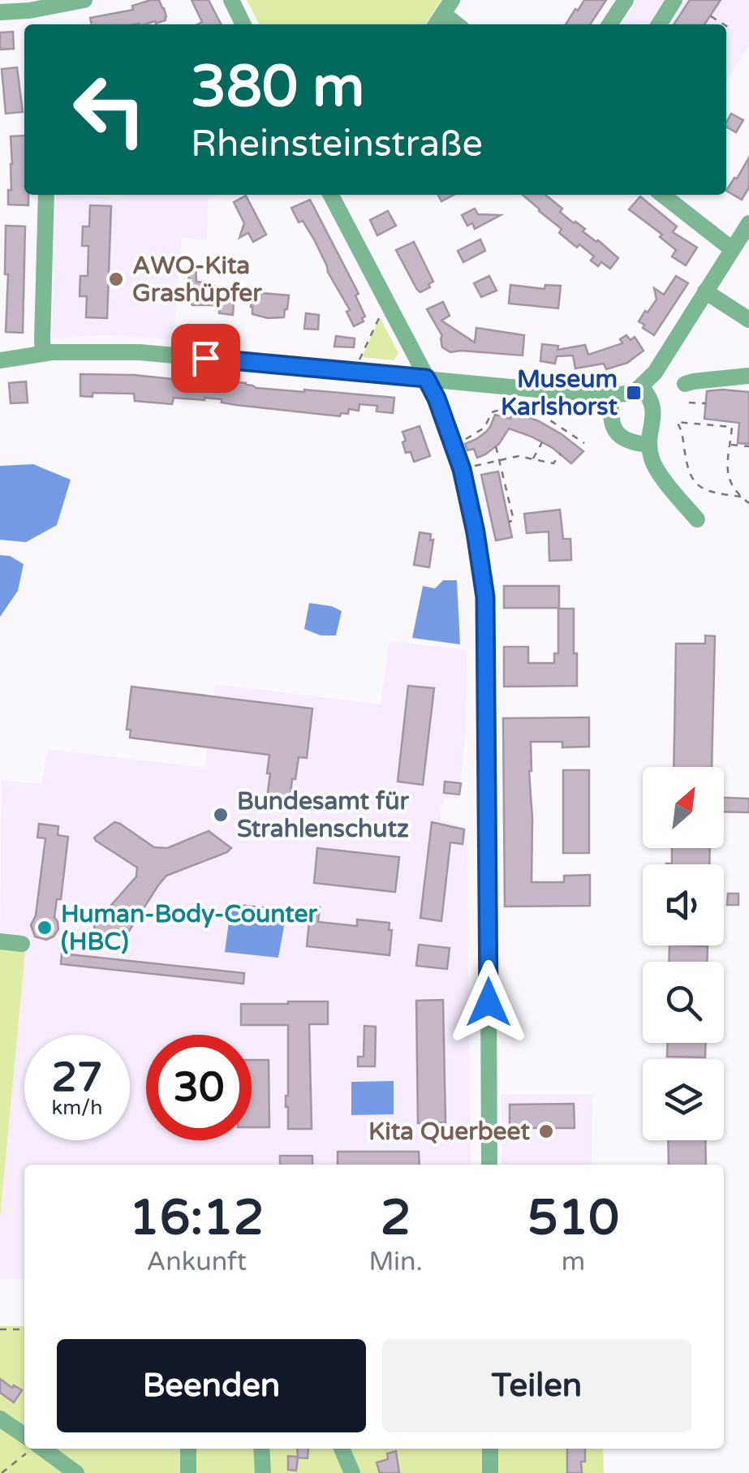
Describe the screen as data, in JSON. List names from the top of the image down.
{
  "places": {
    "other": [
      "AWO-Kita Grashüpfer",
      "Bundesamt für Strahlenschutz",
      "Human-Body-Counter (HBC)",
      "Kita Querbeet"
    ],
    "transit": ["Museum Karlshorst"]
  },
  "north": "top right",
  "page": {
    "turn": ["380 m", "Rheinsteinstraße"],
    "speed": "27 km/h",
    "limit": "30",
    "eta": [
      "16:12",
      "Ankunft",
      "2",
      "Min.",
      "510",
      "m"
    ],
    "buttons": ["Beenden", "Teilen"]
  }
}
